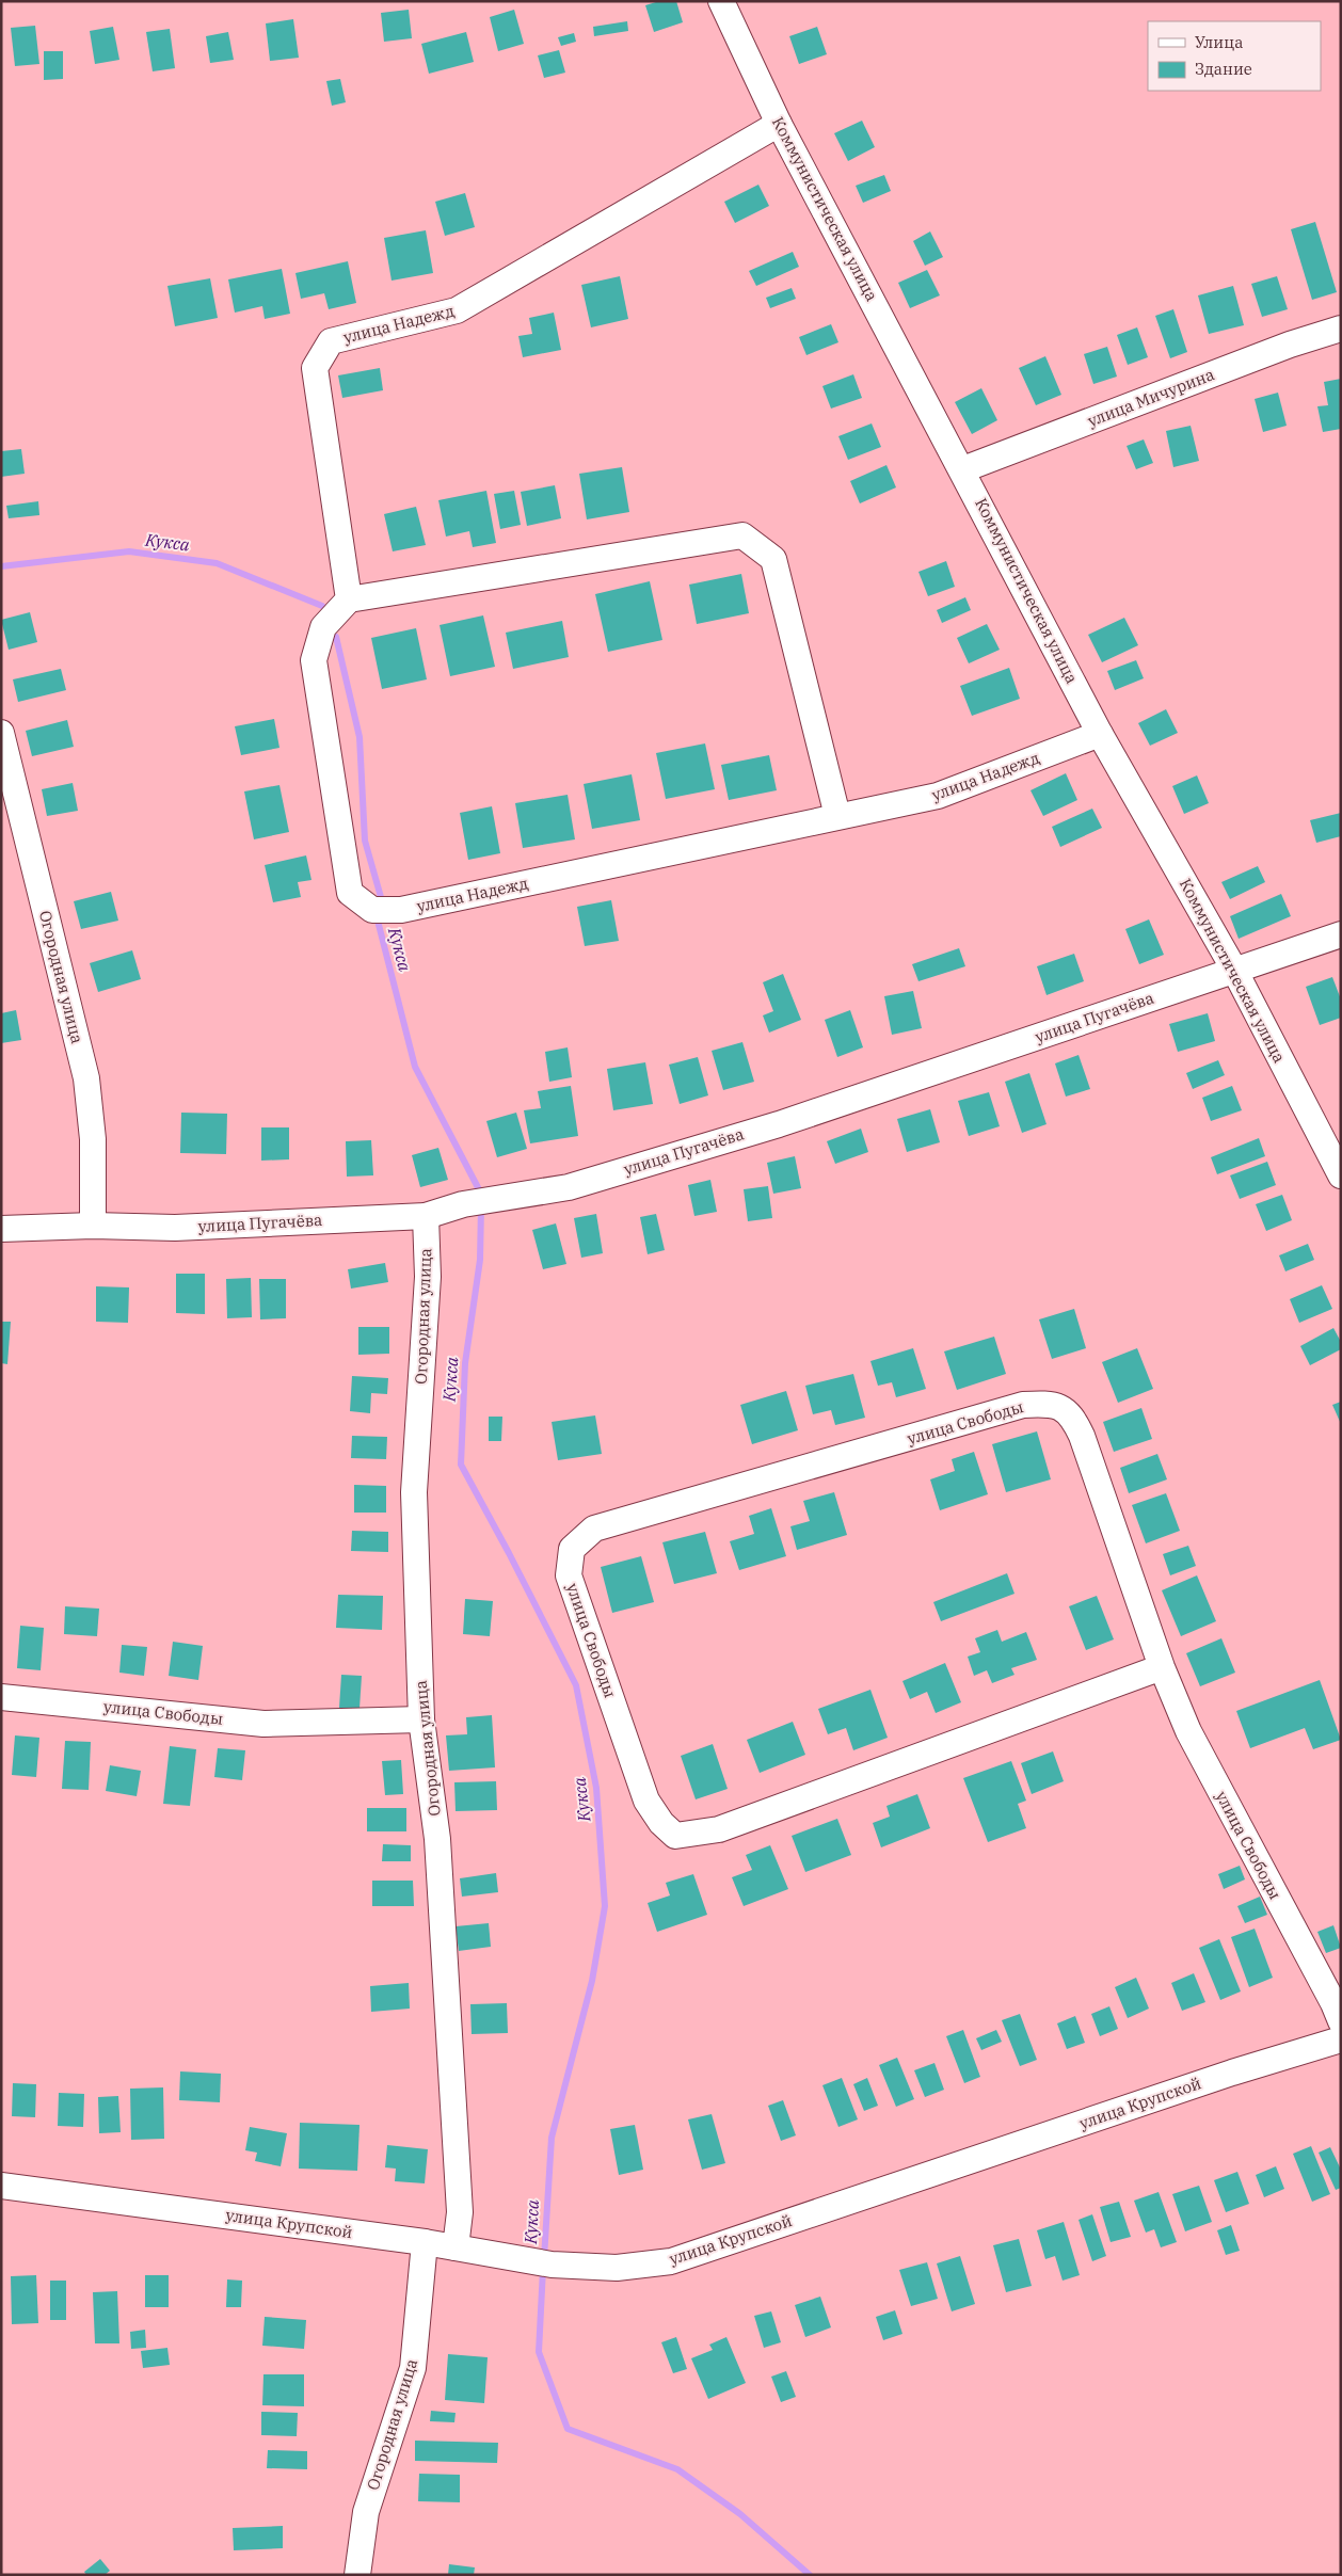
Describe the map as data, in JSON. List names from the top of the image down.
{
  "streets": {
    "street": [
      "Коммунистическая улица",
      "улица Надежд",
      "улица Мичурина",
      "Огородная улица",
      "улица Пугачёва",
      "улица Свободы",
      "улица Крупской"
    ]
  },
  "crossings": [
    ["Коммунистическая улица", "улица Надежд"],
    ["Коммунистическая улица", "улица Мичурина"],
    ["Коммунистическая улица", "улица Пугачёва"],
    ["Огородная улица", "улица Пугачёва"],
    ["Огородная улица", "улица Свободы"],
    ["Огородная улица", "улица Крупской"]
  ],
  "water": ["Кукса"],
  "legend": ["Улица", "Здание"]
}
